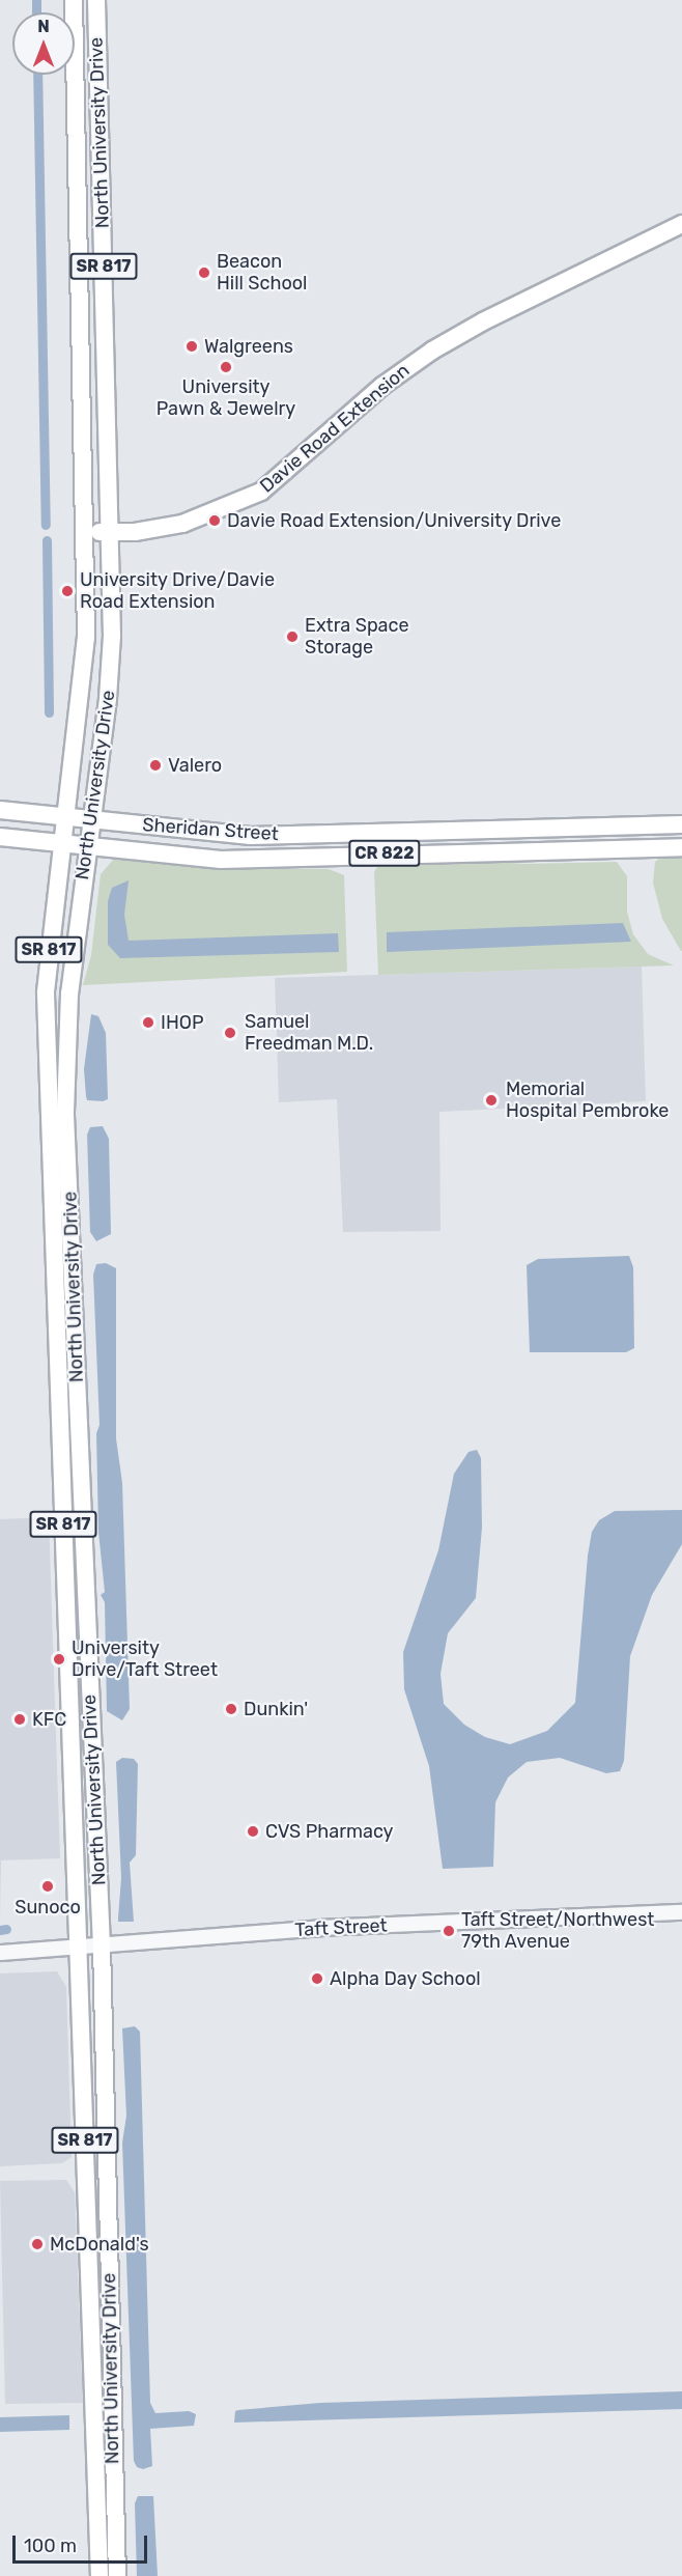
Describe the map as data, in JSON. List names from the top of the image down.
{
  "streets": {
    "main road": [
      "North University Drive",
      "SR 817",
      "Davie Road Extension",
      "Sheridan Street",
      "CR 822"
    ],
    "street": ["Taft Street"]
  },
  "crossings": [
    ["North University Drive", "Davie Road Extension"],
    ["North University Drive", "Sheridan Street"],
    ["North University Drive", "Taft Street"]
  ],
  "places": [
    "Beacon Hill School",
    "Walgreens",
    "University Pawn & Jewelry",
    "Davie Road Extension/University Drive",
    "University Drive/Davie Road Extension",
    "Extra Space Storage",
    "Valero",
    "IHOP",
    "Samuel Freedman M.D.",
    "Memorial Hospital Pembroke",
    "University Drive/Taft Street",
    "Dunkin'",
    "KFC",
    "CVS Pharmacy",
    "Sunoco",
    "Taft Street/Northwest 79th Avenue",
    "Alpha Day School",
    "McDonald's"
  ],
  "scale_bar": "100 m",
  "north": "top"
}
